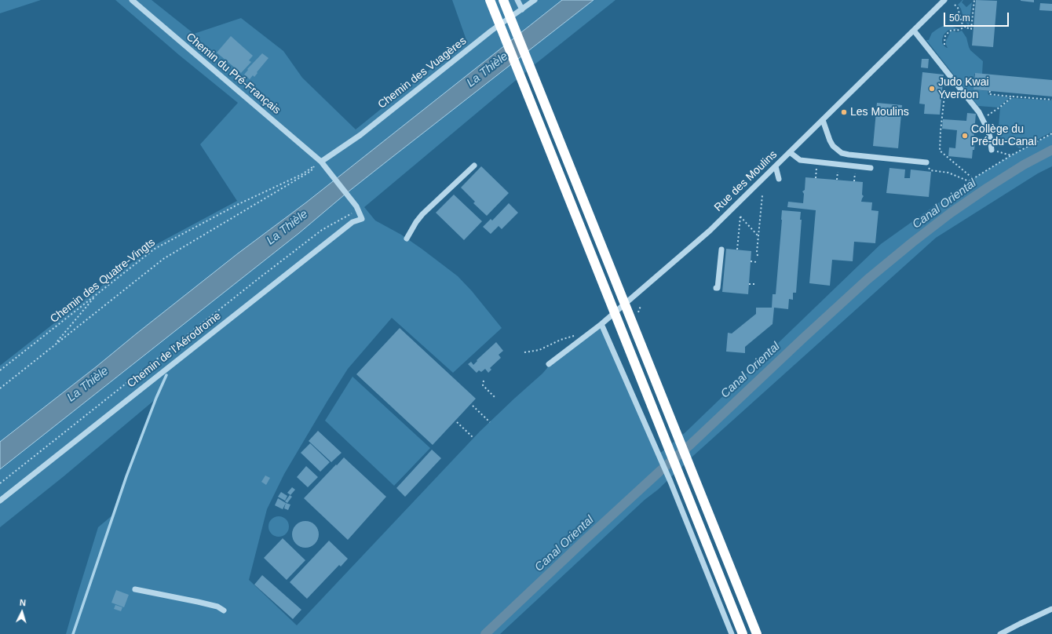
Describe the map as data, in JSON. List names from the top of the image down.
{
  "streets": {
    "street": [
      "Chemin des Vuagères",
      "Chemin du Pré-Français",
      "Rue des Moulins",
      "Chemin de l'Aérodrome"
    ],
    "path": ["Chemin des Quatre-Vingts"]
  },
  "crossings": [
    ["Chemin des Vuagères", "Chemin du Pré-Français"],
    ["Chemin des Vuagères", "Chemin des Quatre-Vingts"],
    ["Chemin du Pré-Français", "Chemin des Quatre-Vingts"],
    ["Chemin du Pré-Français", "Chemin de l'Aérodrome"]
  ],
  "water": ["La Thièle", "Canal Oriental"],
  "places": ["Judo Kwai Yverdon", "Les Moulins", "Collège du Pré-du-Canal"],
  "scale_bar": "50 m",
  "north": "top"
}
